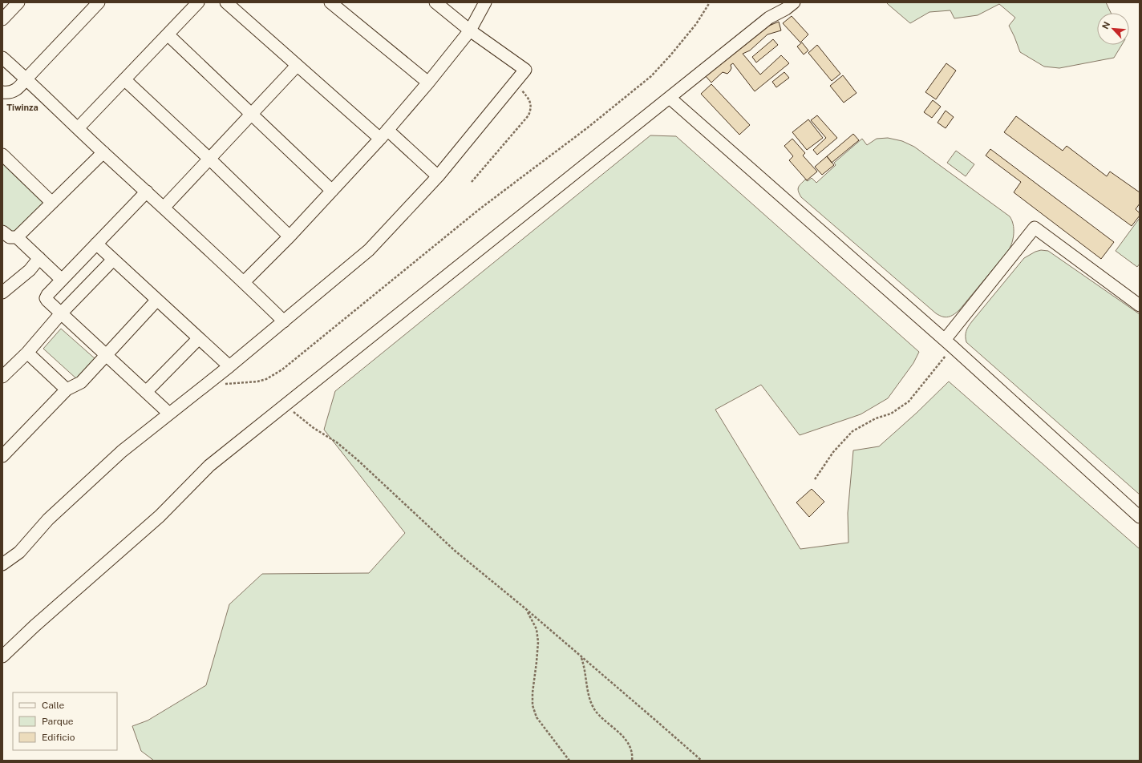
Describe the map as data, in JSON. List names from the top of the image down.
{
  "districts": ["Tiwinza"],
  "legend": ["Calle", "Parque", "Edificio"],
  "north": "top left"
}
